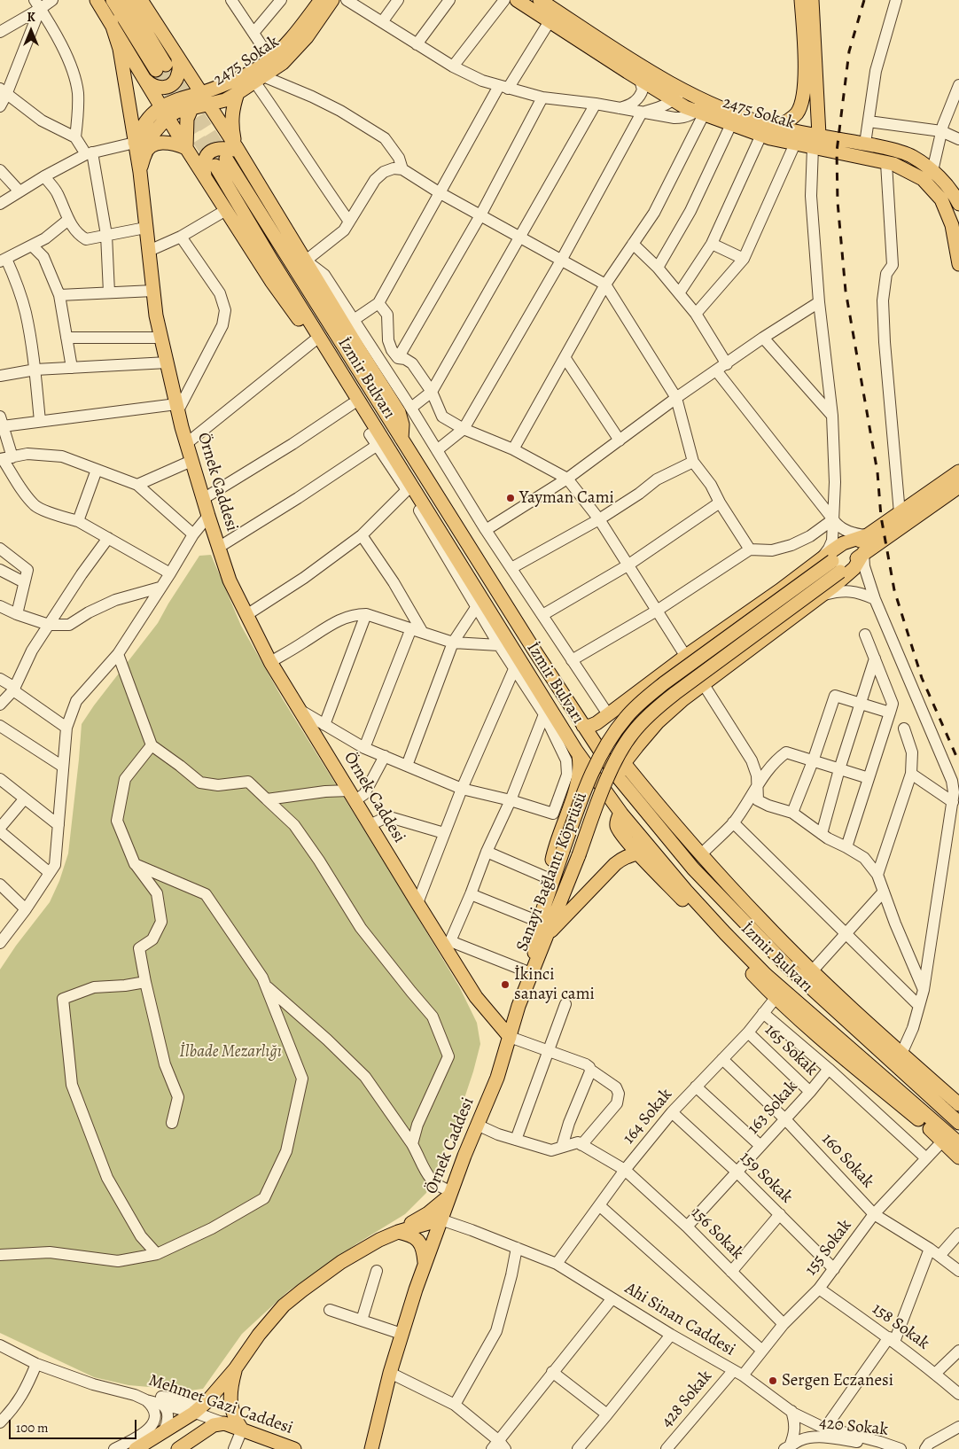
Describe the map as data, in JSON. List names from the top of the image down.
{
  "streets": {
    "main road": [
      "2475 Sokak",
      "İzmir Bulvarı",
      "Örnek Caddesi",
      "Sanayi Bağlantı Köprüsü",
      "Mehmet Gazi Caddesi"
    ],
    "street": [
      "165 Sokak",
      "163 Sokak",
      "164 Sokak",
      "160 Sokak",
      "159 Sokak",
      "156 Sokak",
      "155 Sokak",
      "Ahi Sinan Caddesi",
      "158 Sokak",
      "428 Sokak",
      "420 Sokak"
    ]
  },
  "crossings": [
    ["Örnek Caddesi", "Ahi Sinan Caddesi"],
    ["165 Sokak", "163 Sokak"],
    ["165 Sokak", "164 Sokak"],
    ["163 Sokak", "160 Sokak"],
    ["163 Sokak", "159 Sokak"],
    ["163 Sokak", "156 Sokak"],
    ["164 Sokak", "160 Sokak"],
    ["164 Sokak", "159 Sokak"],
    ["164 Sokak", "156 Sokak"],
    ["164 Sokak", "Ahi Sinan Caddesi"],
    ["160 Sokak", "155 Sokak"],
    ["159 Sokak", "155 Sokak"],
    ["156 Sokak", "155 Sokak"],
    ["155 Sokak", "Ahi Sinan Caddesi"],
    ["155 Sokak", "158 Sokak"],
    ["155 Sokak", "428 Sokak"],
    ["Ahi Sinan Caddesi", "428 Sokak"],
    ["Ahi Sinan Caddesi", "420 Sokak"]
  ],
  "parks": ["İlbade Mezarlığı"],
  "places": ["Yayman Cami", "İkinci sanayi cami", "Sergen Eczanesi"],
  "scale_bar": "100 m",
  "north": "top"
}
